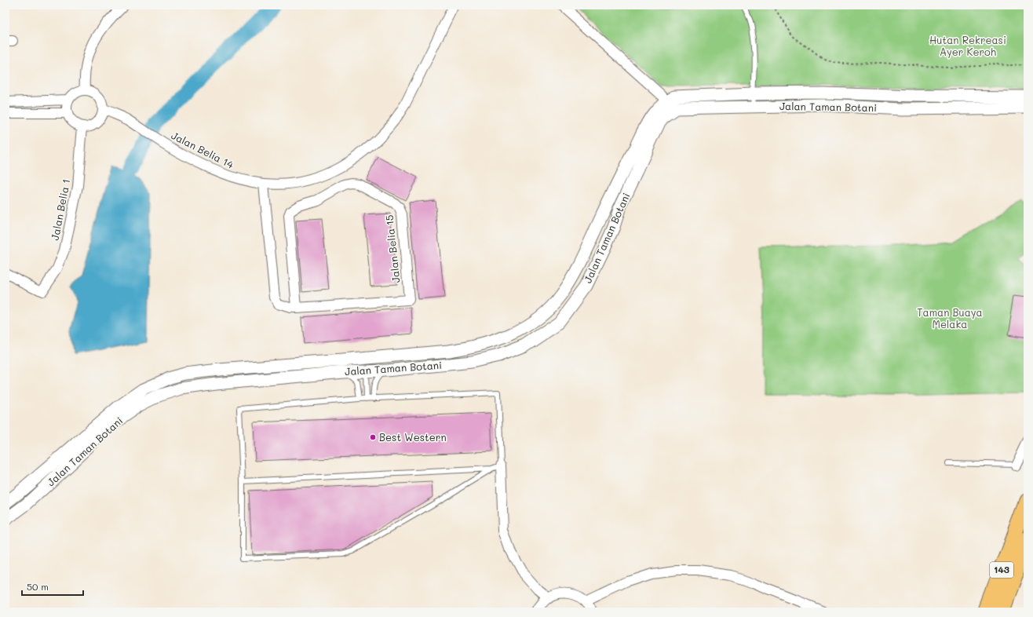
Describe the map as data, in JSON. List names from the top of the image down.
{
  "streets": {
    "highway": ["143"],
    "street": [
      "Jalan Taman Botani",
      "Jalan Belia 14",
      "Jalan Belia 1",
      "Jalan Belia 15"
    ]
  },
  "crossings": [
    ["Jalan Belia 14", "Jalan Belia 1"],
    ["Jalan Belia 14", "Jalan Belia 15"]
  ],
  "parks": ["Hutan Rekreasi Ayer Keroh", "Taman Buaya Melaka"],
  "places": ["Best Western"],
  "scale_bar": "50 m"
}
